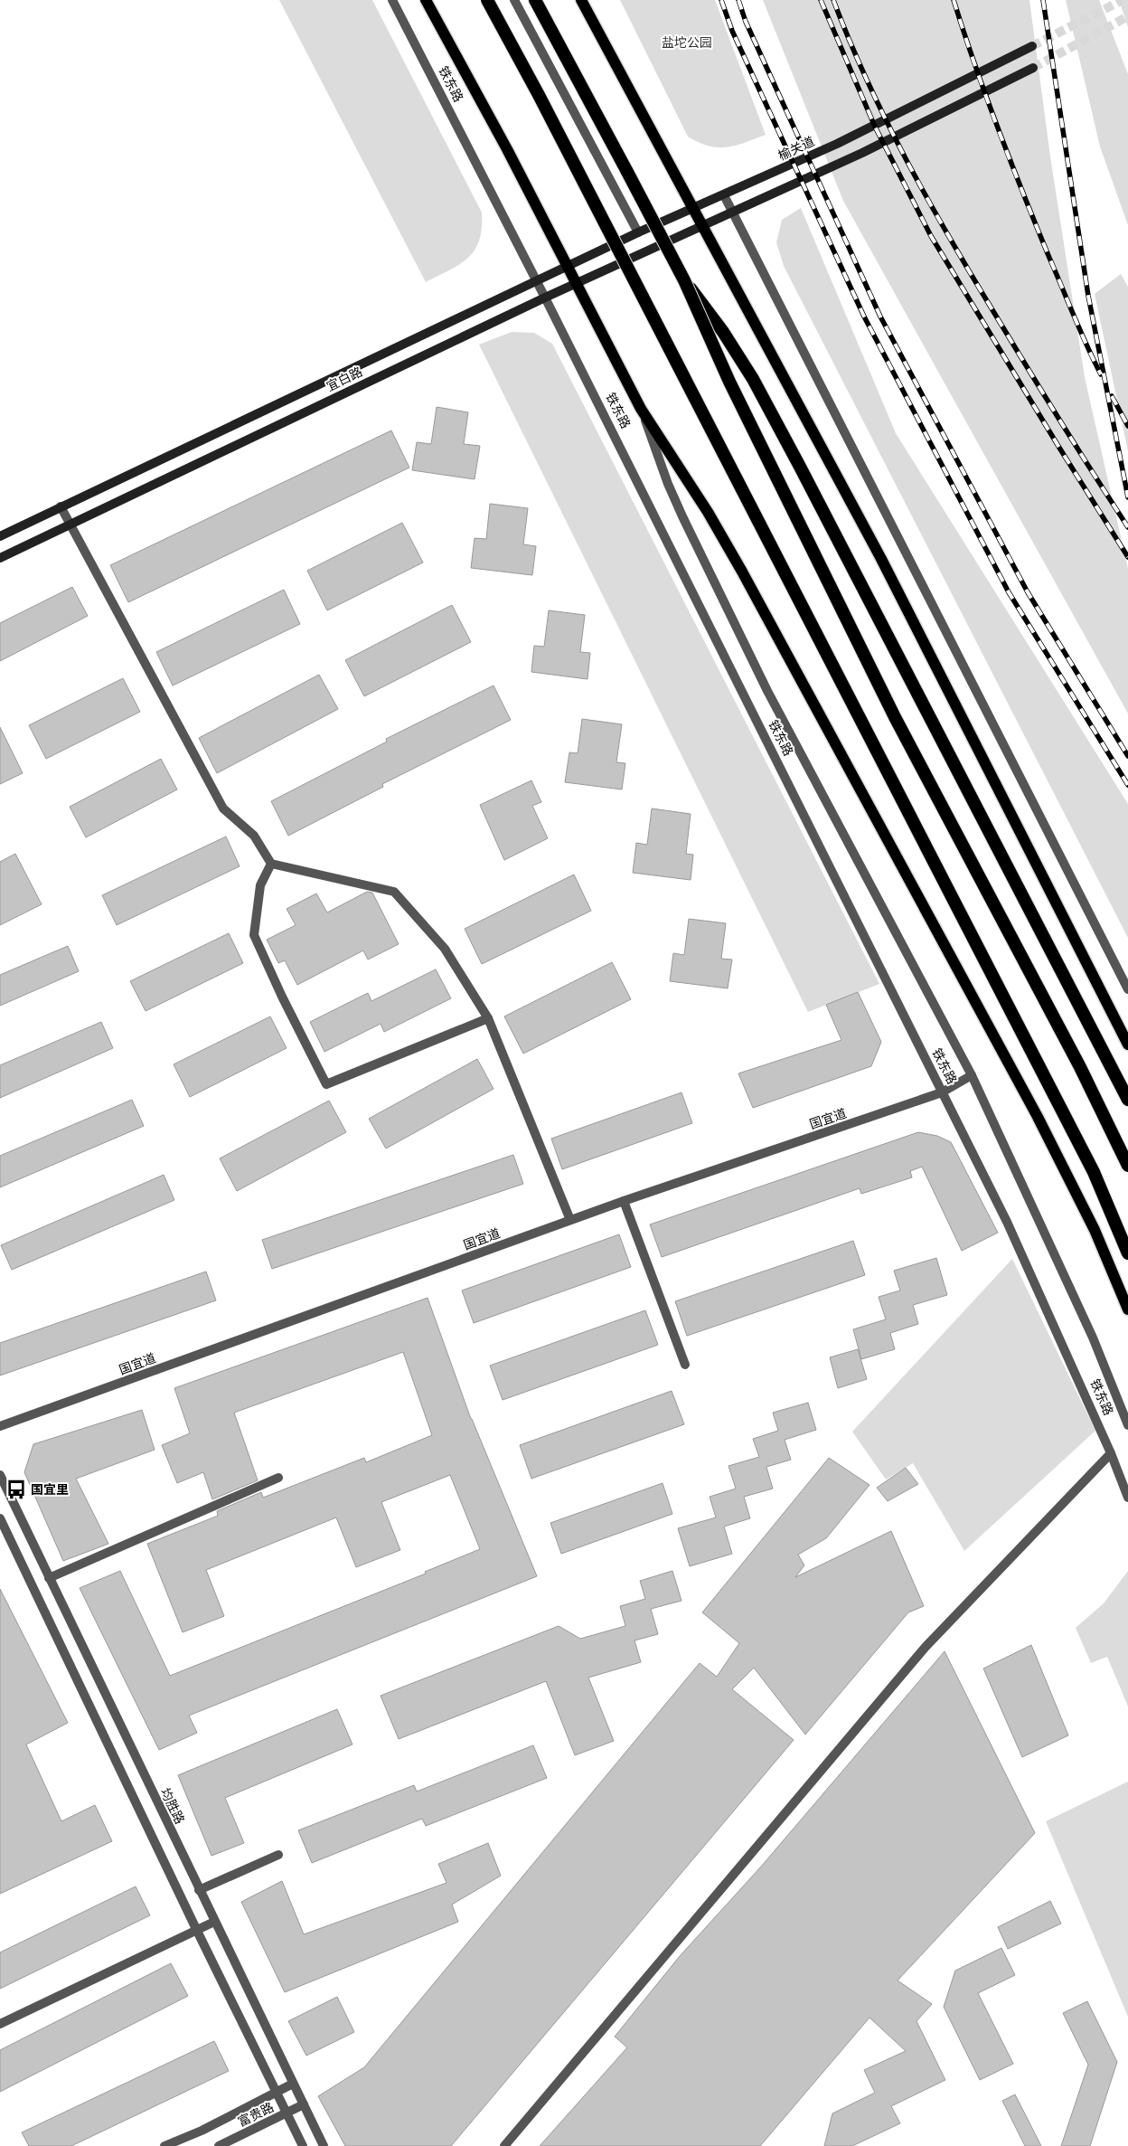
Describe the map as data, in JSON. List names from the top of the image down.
{
  "streets": {
    "main road": ["铁东路", "榆关道", "宜白路"],
    "street": ["国宜道", "均胜路", "富贵路"]
  },
  "crossings": [
    ["铁东路", "榆关道"],
    ["铁东路", "宜白路"],
    ["铁东路", "国宜道"],
    ["榆关道", "宜白路"],
    ["均胜路", "富贵路"]
  ],
  "parks": ["盐坨公园"],
  "places": {
    "bus stop": ["国宜里"]
  }
}
